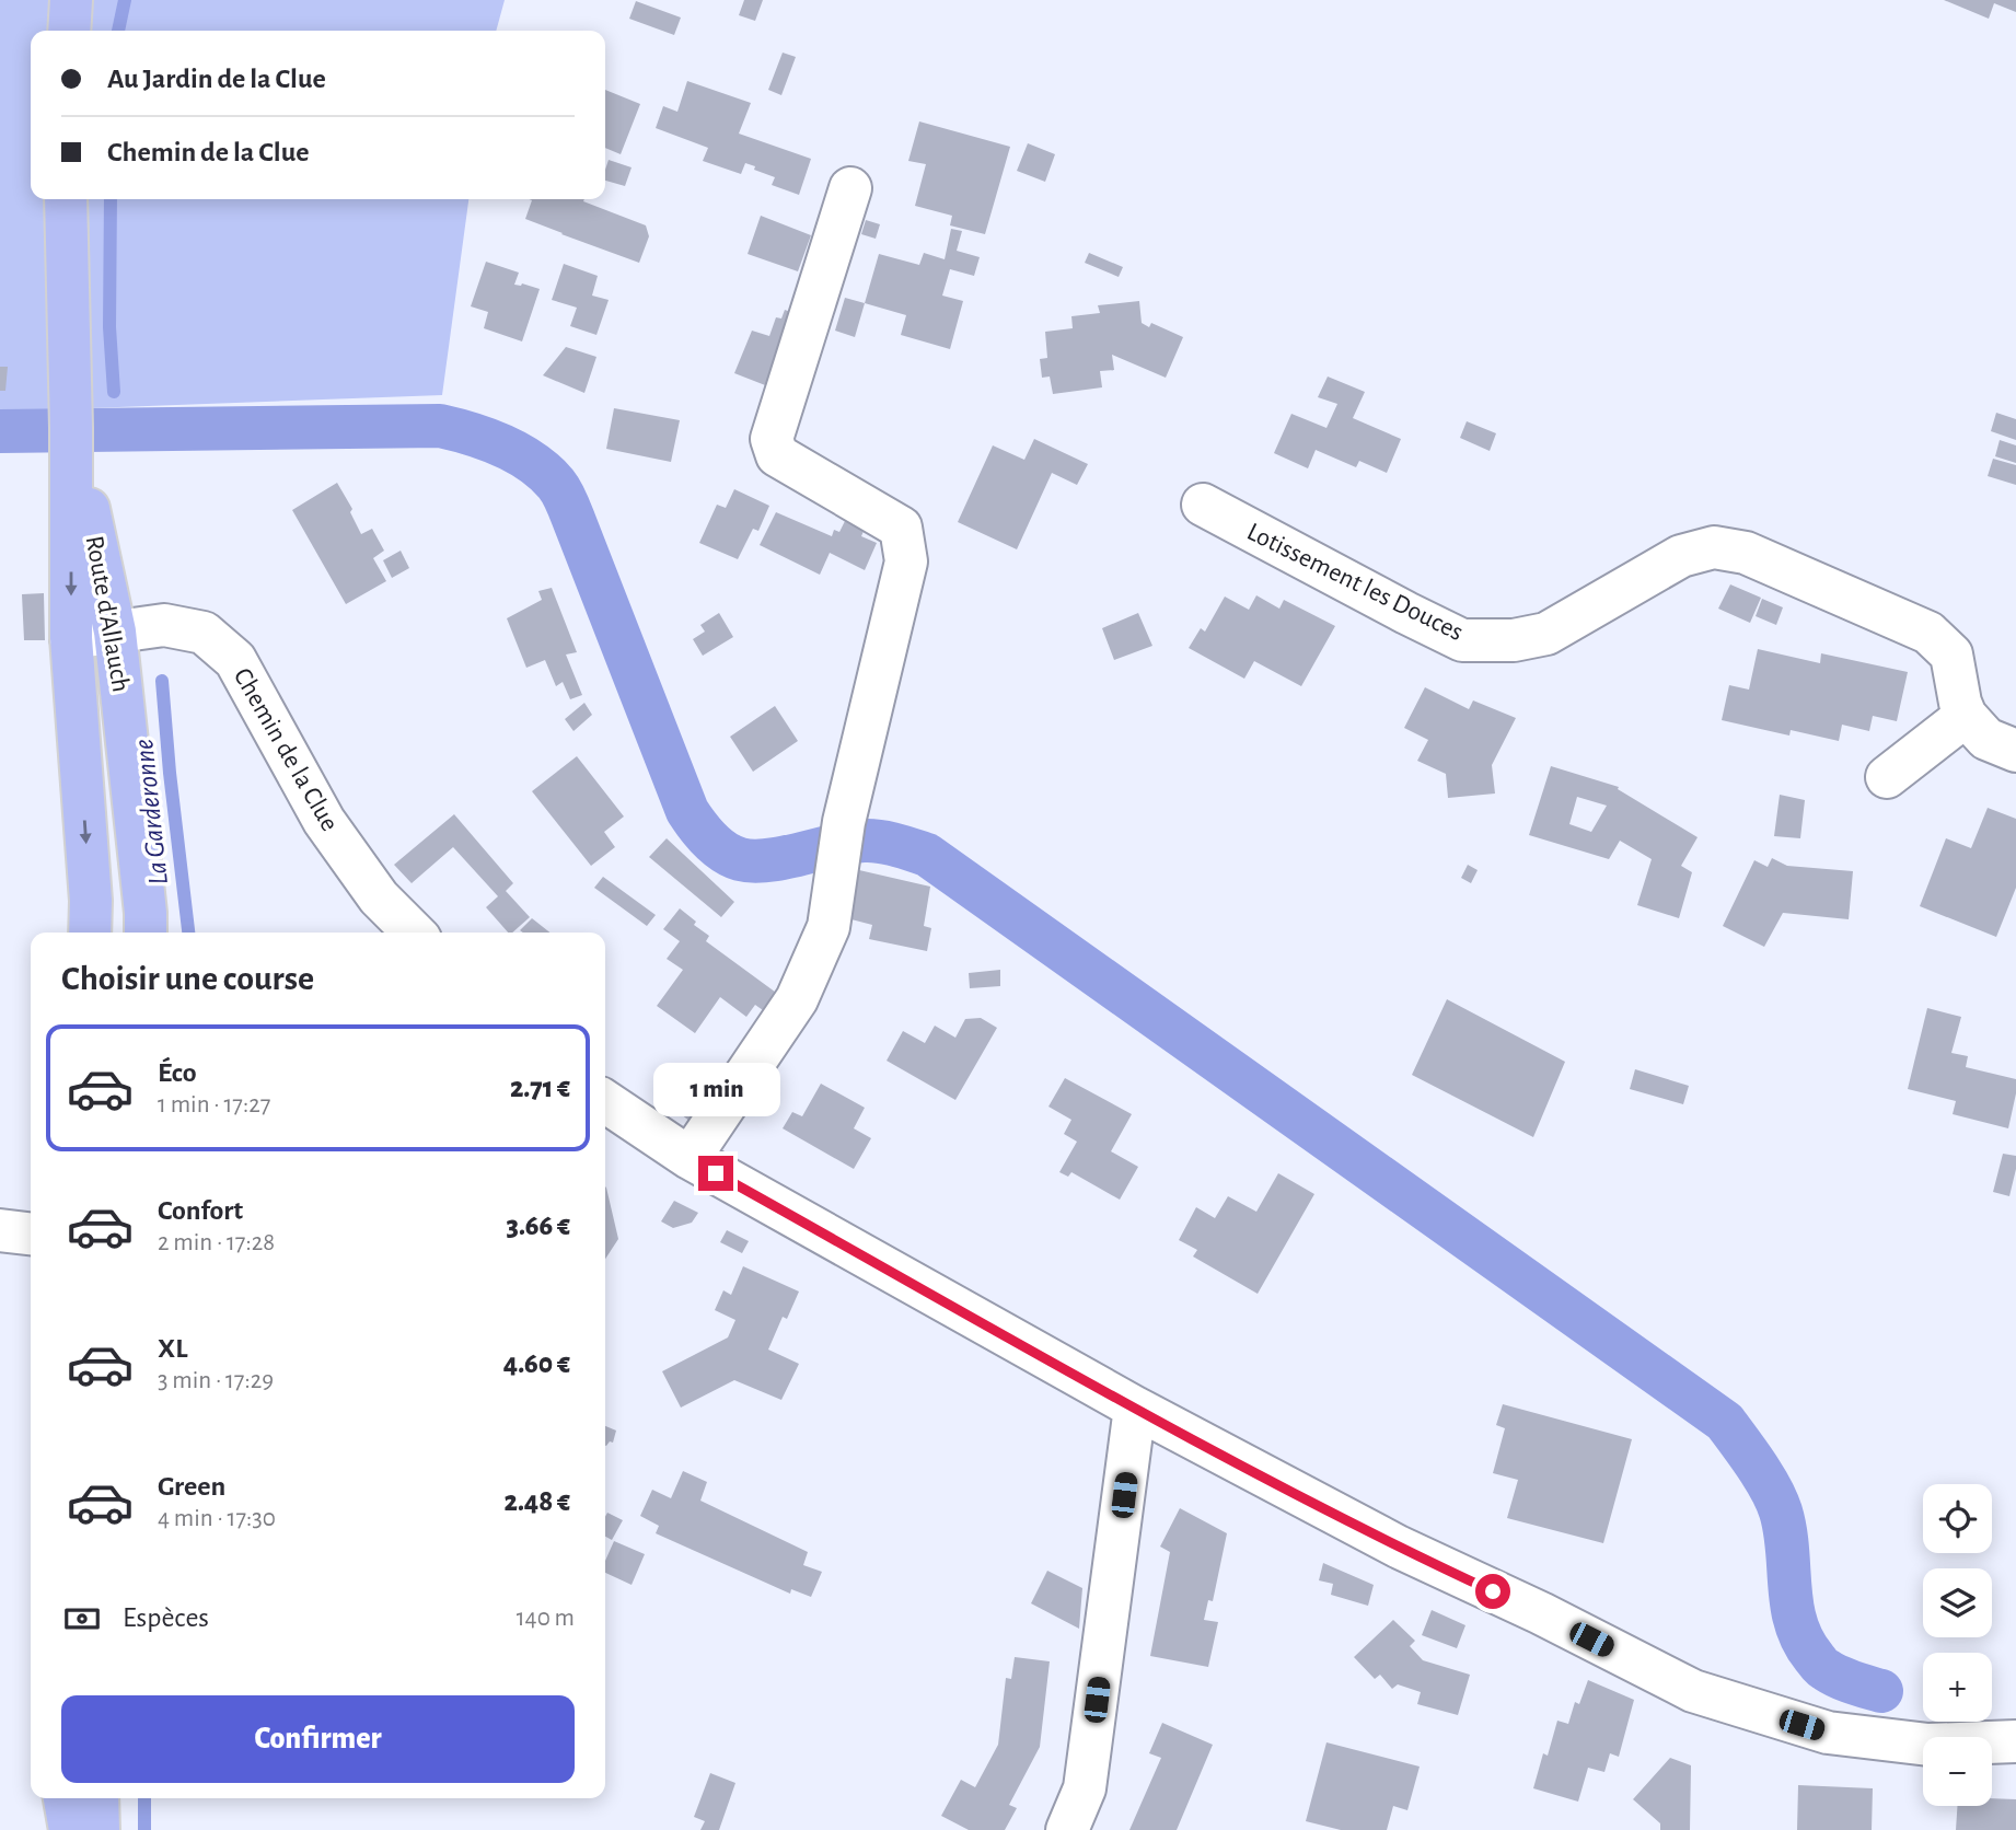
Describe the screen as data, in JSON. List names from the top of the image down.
{
  "streets": {
    "main road": ["Route d'Allauch"],
    "street": ["Lotissement les Douces", "Chemin de la Clue"]
  },
  "crossings": [
    ["Route d'Allauch", "Chemin de la Clue"]
  ],
  "water": ["La Garderonne"],
  "page": {
    "banner": ["Au Jardin de la Clue", "Chemin de la Clue"],
    "heading": "Choisir une course",
    "list": [
      {
        "name": "Éco",
        "note": "1 min · 17:27",
        "value": "2.71 €"
      },
      {
        "name": "Confort",
        "note": "2 min · 17:28",
        "value": "3.66 €"
      },
      {
        "name": "XL",
        "note": "3 min · 17:29",
        "value": "4.60 €"
      },
      {
        "name": "Green",
        "note": "4 min · 17:30",
        "value": "2.48 €"
      }
    ],
    "bubble": "1 min",
    "map_buttons": ["+", "−"],
    "pay": ["Espèces", "140 m"],
    "buttons": "Confirmer"
  }
}
